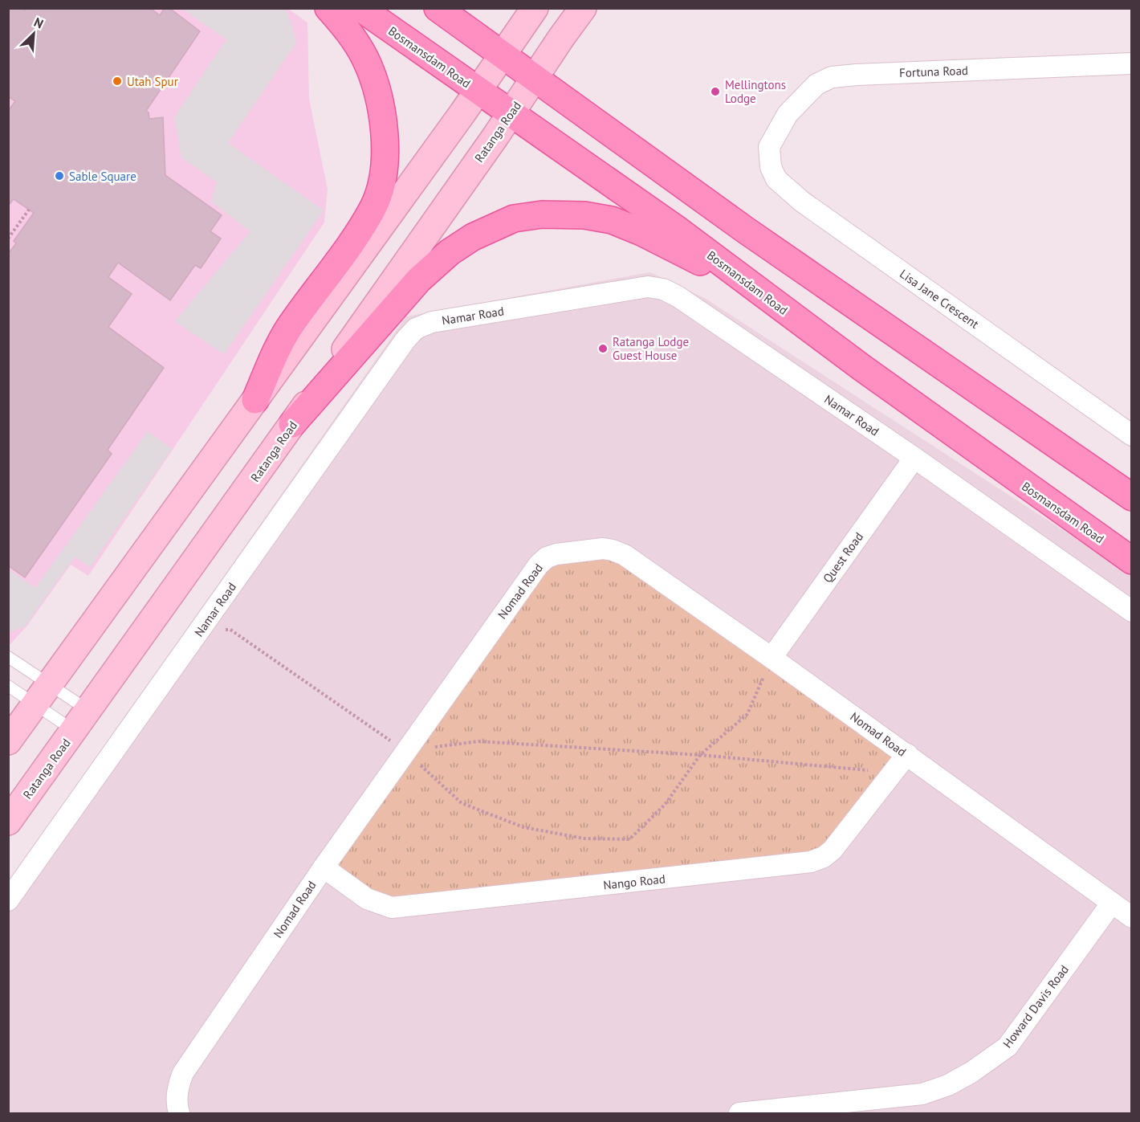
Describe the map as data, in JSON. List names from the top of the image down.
{
  "streets": {
    "main road": ["Bosmansdam Road", "Ratanga Road"],
    "street": [
      "Fortuna Road",
      "Lisa Jane Crescent",
      "Namar Road",
      "Quest Road",
      "Nomad Road",
      "Nango Road",
      "Howard Davis Road"
    ]
  },
  "crossings": [
    ["Bosmansdam Road", "Ratanga Road"],
    ["Fortuna Road", "Lisa Jane Crescent"],
    ["Namar Road", "Quest Road"],
    ["Quest Road", "Nomad Road"],
    ["Nomad Road", "Nango Road"],
    ["Nomad Road", "Howard Davis Road"]
  ],
  "places": [
    "Utah Spur",
    "Mellingtons Lodge",
    "Sable Square",
    "Ratanga Lodge Guest House"
  ],
  "north": "top right"
}
